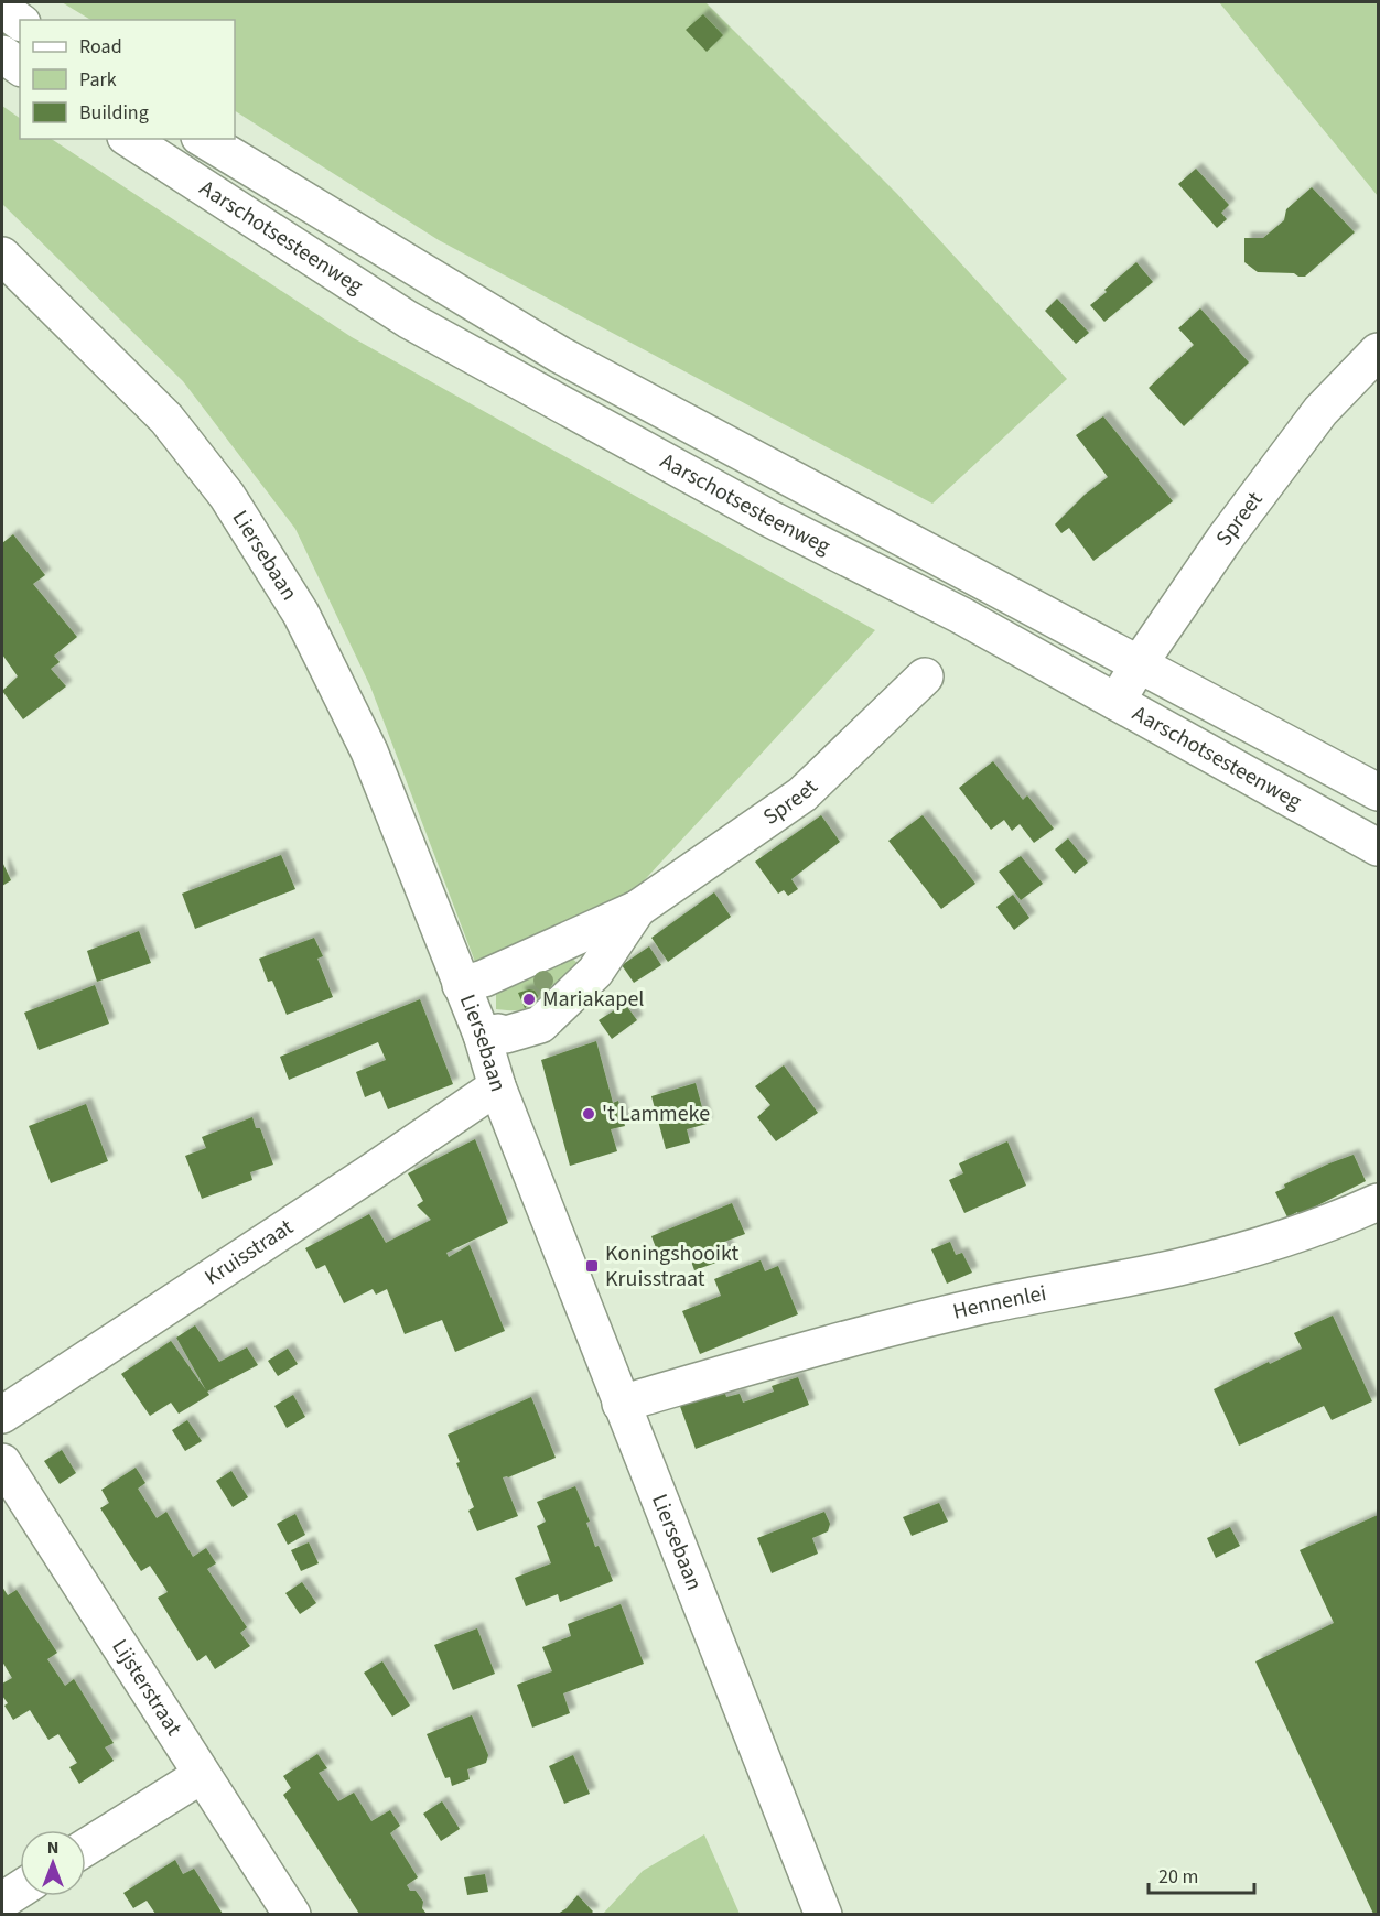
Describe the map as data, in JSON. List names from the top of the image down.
{
  "streets": {
    "street": [
      "Aarschotsesteenweg",
      "Spreet",
      "Liersebaan",
      "Kruisstraat",
      "Hennenlei",
      "Lijsterstraat"
    ]
  },
  "crossings": [
    ["Aarschotsesteenweg", "Spreet"],
    ["Spreet", "Liersebaan"],
    ["Liersebaan", "Kruisstraat"],
    ["Liersebaan", "Hennenlei"]
  ],
  "places": {
    "other": ["Mariakapel", "'t Lammeke"],
    "transit": ["Koningshooikt Kruisstraat"]
  },
  "legend": ["Road", "Park", "Building"],
  "scale_bar": "20 m",
  "north": "top"
}
